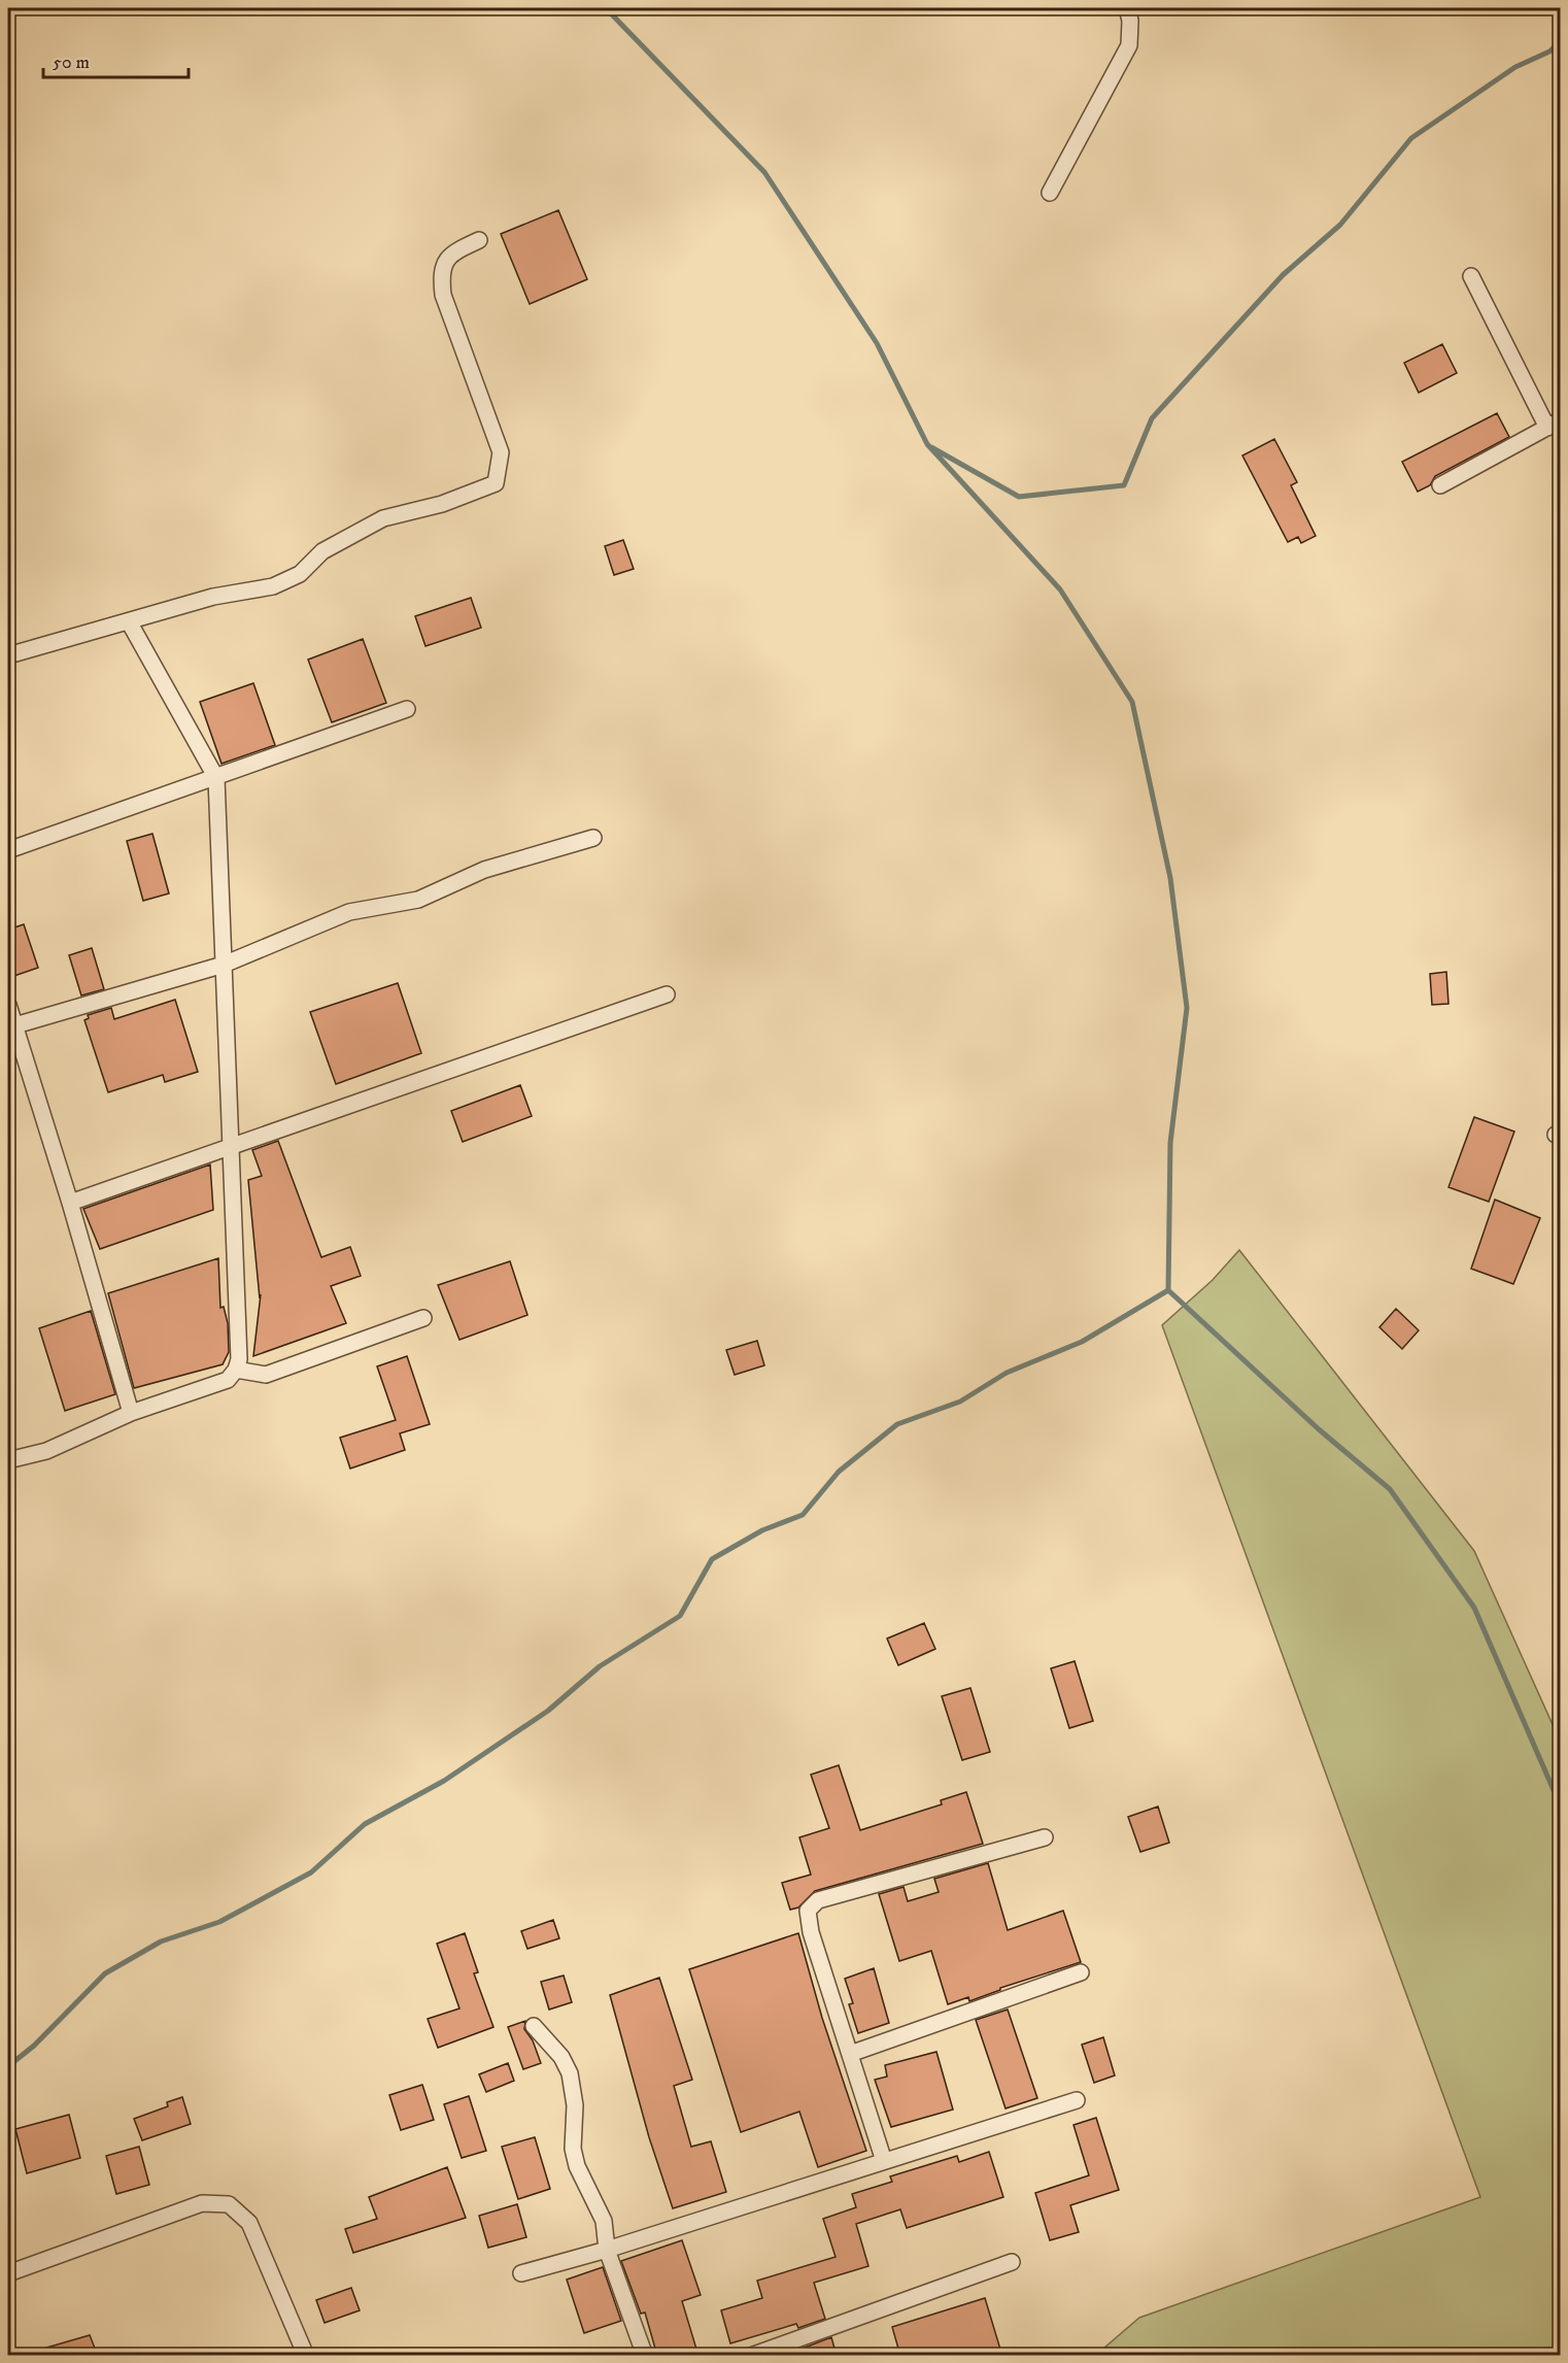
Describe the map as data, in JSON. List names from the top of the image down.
{
  "scale_bar": "50 m"
}
